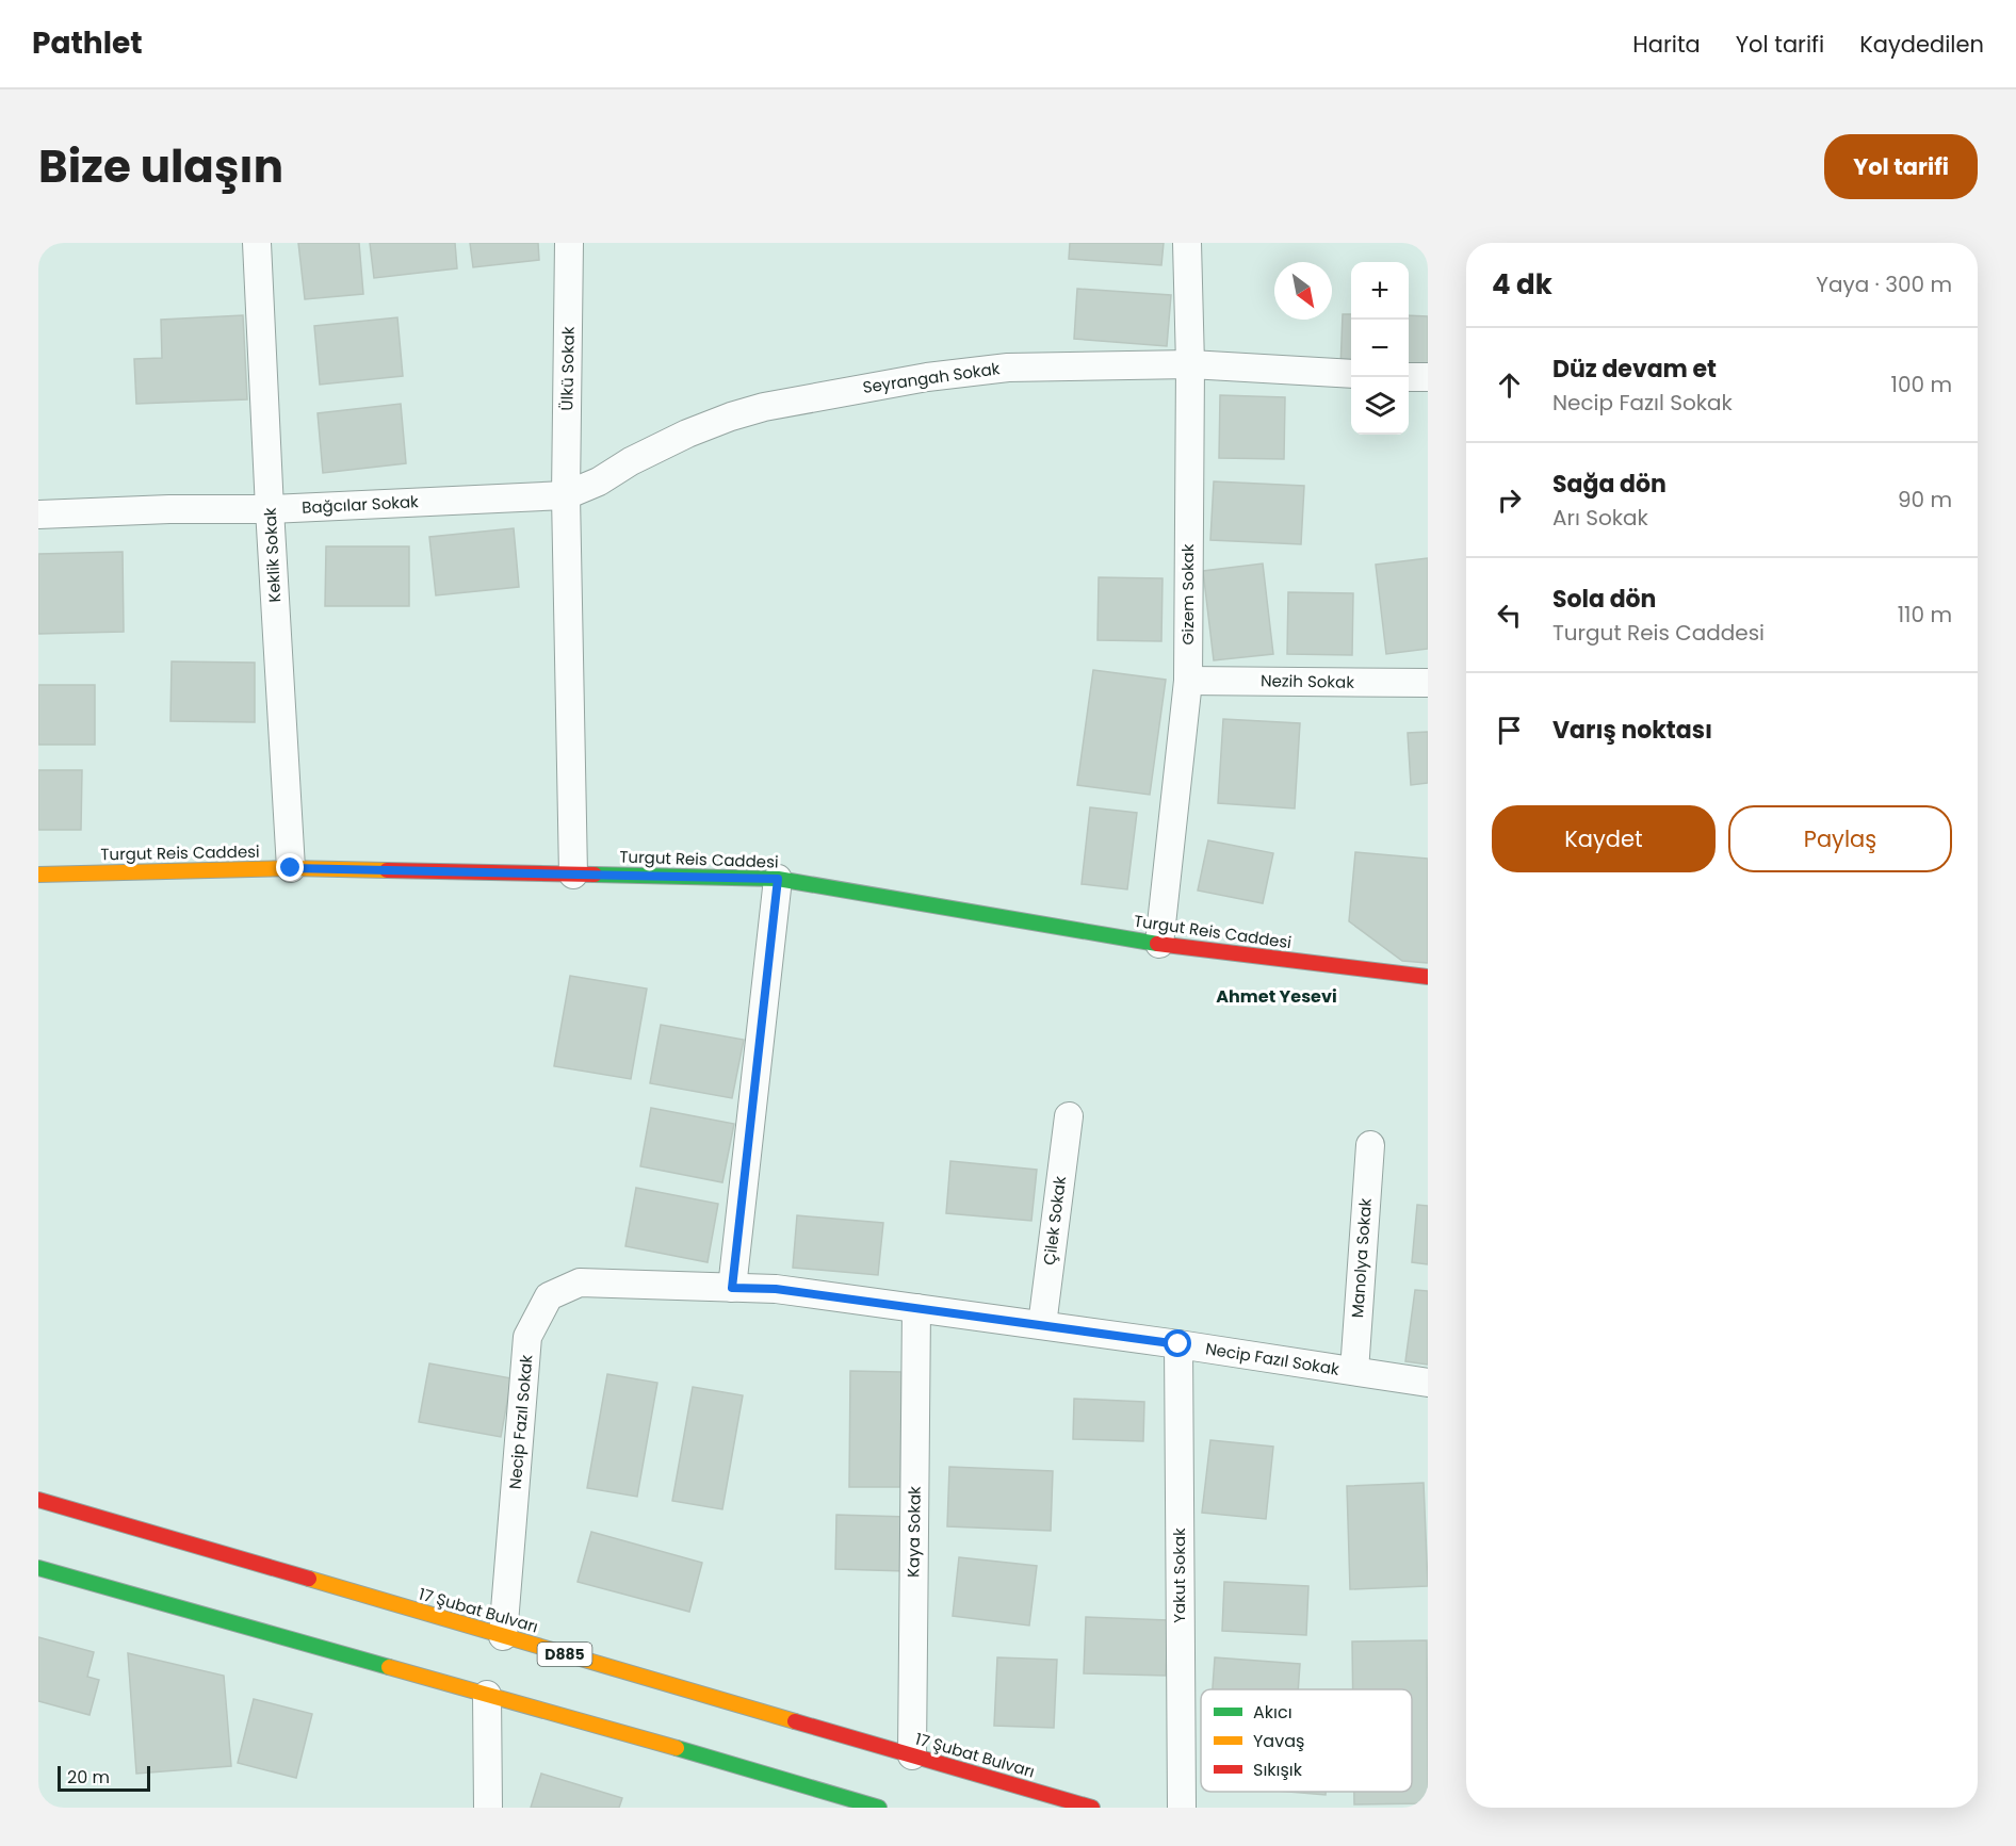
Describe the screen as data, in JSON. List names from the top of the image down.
{
  "streets": {
    "main road": ["Turgut Reis Caddesi", "17 Şubat Bulvarı", "D885"],
    "street": [
      "Ülkü Sokak",
      "Seyrangah Sokak",
      "Bağcılar Sokak",
      "Keklik Sokak",
      "Gizem Sokak",
      "Nezih Sokak",
      "Çilek Sokak",
      "Manolya Sokak",
      "Necip Fazıl Sokak",
      "Kaya Sokak",
      "Yakut Sokak"
    ]
  },
  "crossings": [
    ["Ülkü Sokak", "Seyrangah Sokak"],
    ["Ülkü Sokak", "Bağcılar Sokak"],
    ["Ülkü Sokak", "Turgut Reis Caddesi"],
    ["Seyrangah Sokak", "Bağcılar Sokak"],
    ["Seyrangah Sokak", "Gizem Sokak"],
    ["Bağcılar Sokak", "Keklik Sokak"],
    ["Keklik Sokak", "Turgut Reis Caddesi"],
    ["Gizem Sokak", "Nezih Sokak"],
    ["Gizem Sokak", "Turgut Reis Caddesi"],
    ["Çilek Sokak", "Necip Fazıl Sokak"],
    ["Manolya Sokak", "Necip Fazıl Sokak"],
    ["Necip Fazıl Sokak", "Kaya Sokak"],
    ["Necip Fazıl Sokak", "Yakut Sokak"],
    ["Necip Fazıl Sokak", "17 Şubat Bulvarı"],
    ["Kaya Sokak", "17 Şubat Bulvarı"]
  ],
  "districts": ["Ahmet Yesevi"],
  "legend": ["Akıcı", "Yavaş", "Sıkışık"],
  "scale_bar": "20 m",
  "north": "bottom right",
  "page": {
    "header": "Pathlet",
    "nav": ["Harita", "Yol tarifi", "Kaydedilen"],
    "title": "Bize ulaşın",
    "buttons": [
      "Yol tarifi",
      ["Kaydet", "Paylaş"]
    ],
    "heading": ["4 dk", "Yaya · 300 m"],
    "map_buttons": ["+", "−"],
    "list": [
      ["Düz devam et", "Necip Fazıl Sokak", "100 m"],
      ["Sağa dön", "Arı Sokak", "90 m"],
      ["Sola dön", "Turgut Reis Caddesi", "110 m"],
      "Varış noktası"
    ],
    "scale": "20 m"
  }
}
